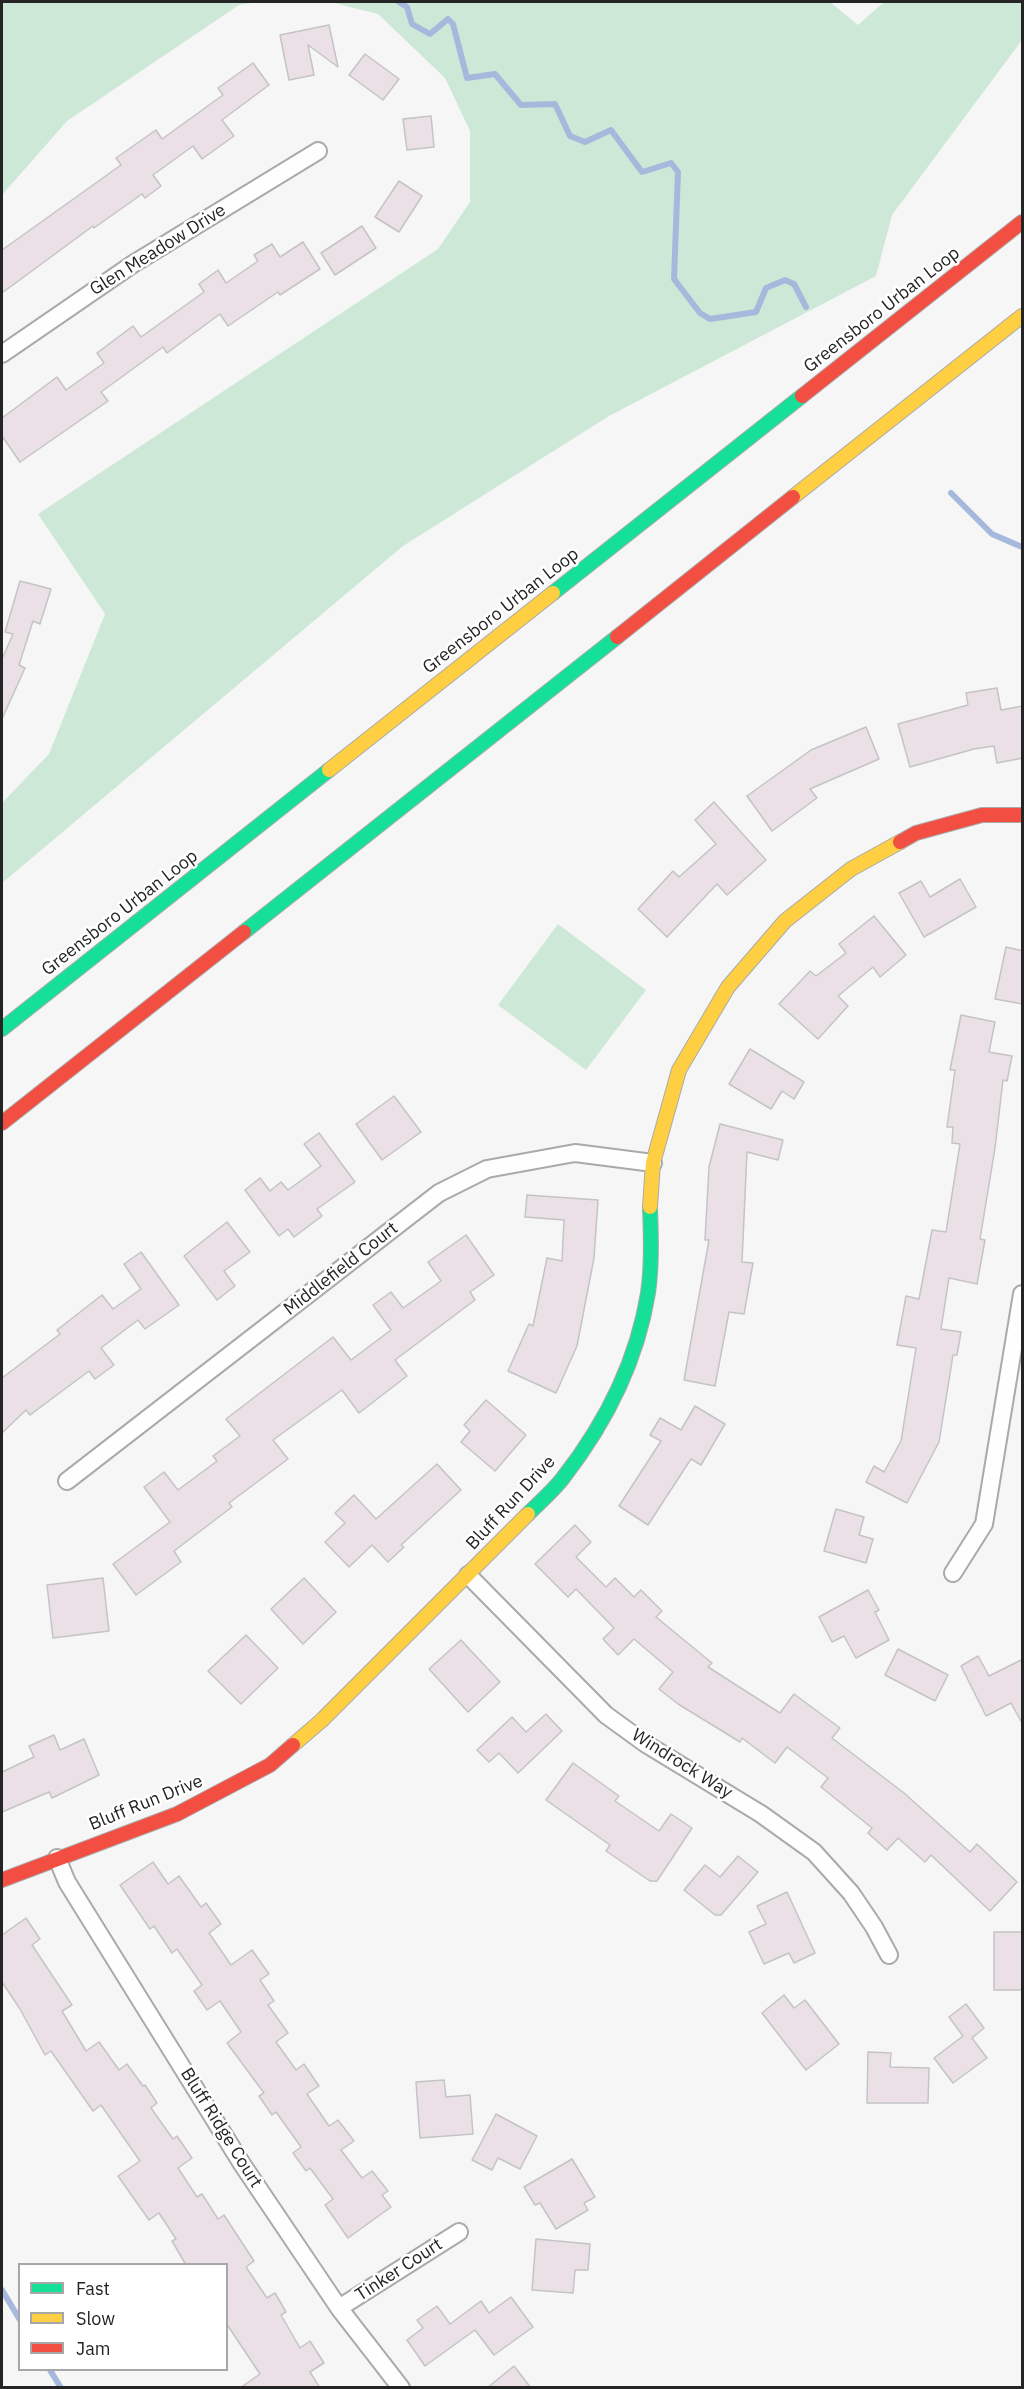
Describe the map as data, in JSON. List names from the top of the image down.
{
  "streets": {
    "main road": ["Greensboro Urban Loop", "Bluff Run Drive"],
    "street": [
      "Glen Meadow Drive",
      "Middlefield Court",
      "Windrock Way",
      "Bluff Ridge Court",
      "Tinker Court"
    ]
  },
  "crossings": [
    ["Middlefield Court", "Bluff Run Drive"],
    ["Bluff Run Drive", "Windrock Way"],
    ["Bluff Run Drive", "Bluff Ridge Court"],
    ["Bluff Ridge Court", "Tinker Court"]
  ],
  "legend": ["Fast", "Slow", "Jam"]
}
